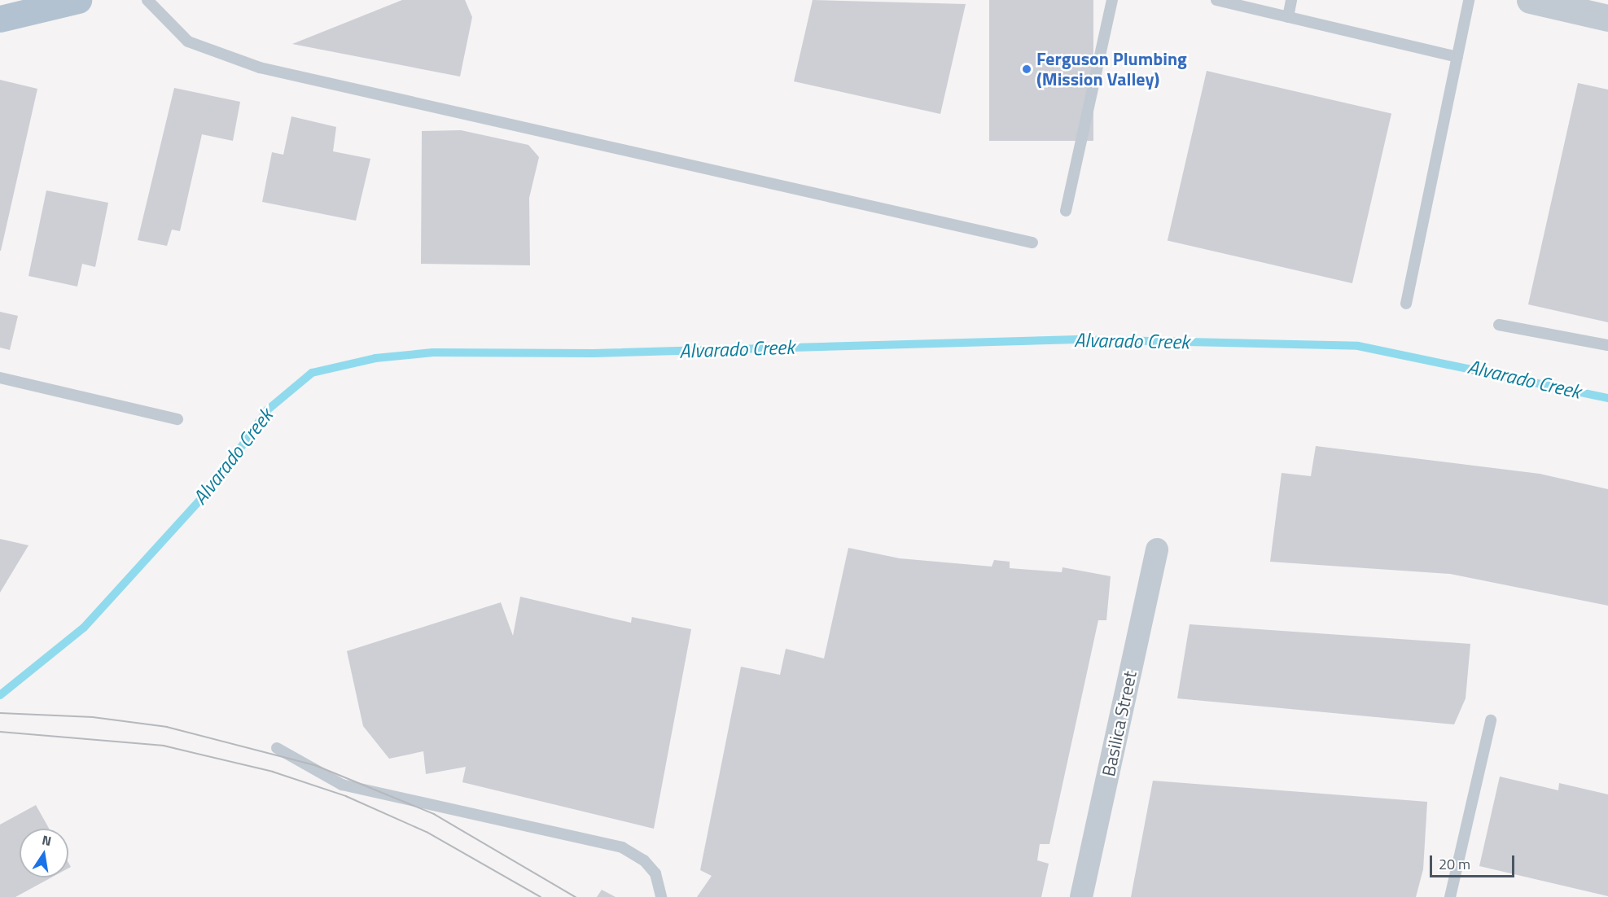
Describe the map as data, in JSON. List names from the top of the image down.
{
  "streets": {
    "street": ["Basilica Street"]
  },
  "water": ["Alvarado Creek"],
  "places": ["Ferguson Plumbing (Mission Valley)"],
  "scale_bar": "20 m",
  "north": "top"
}
